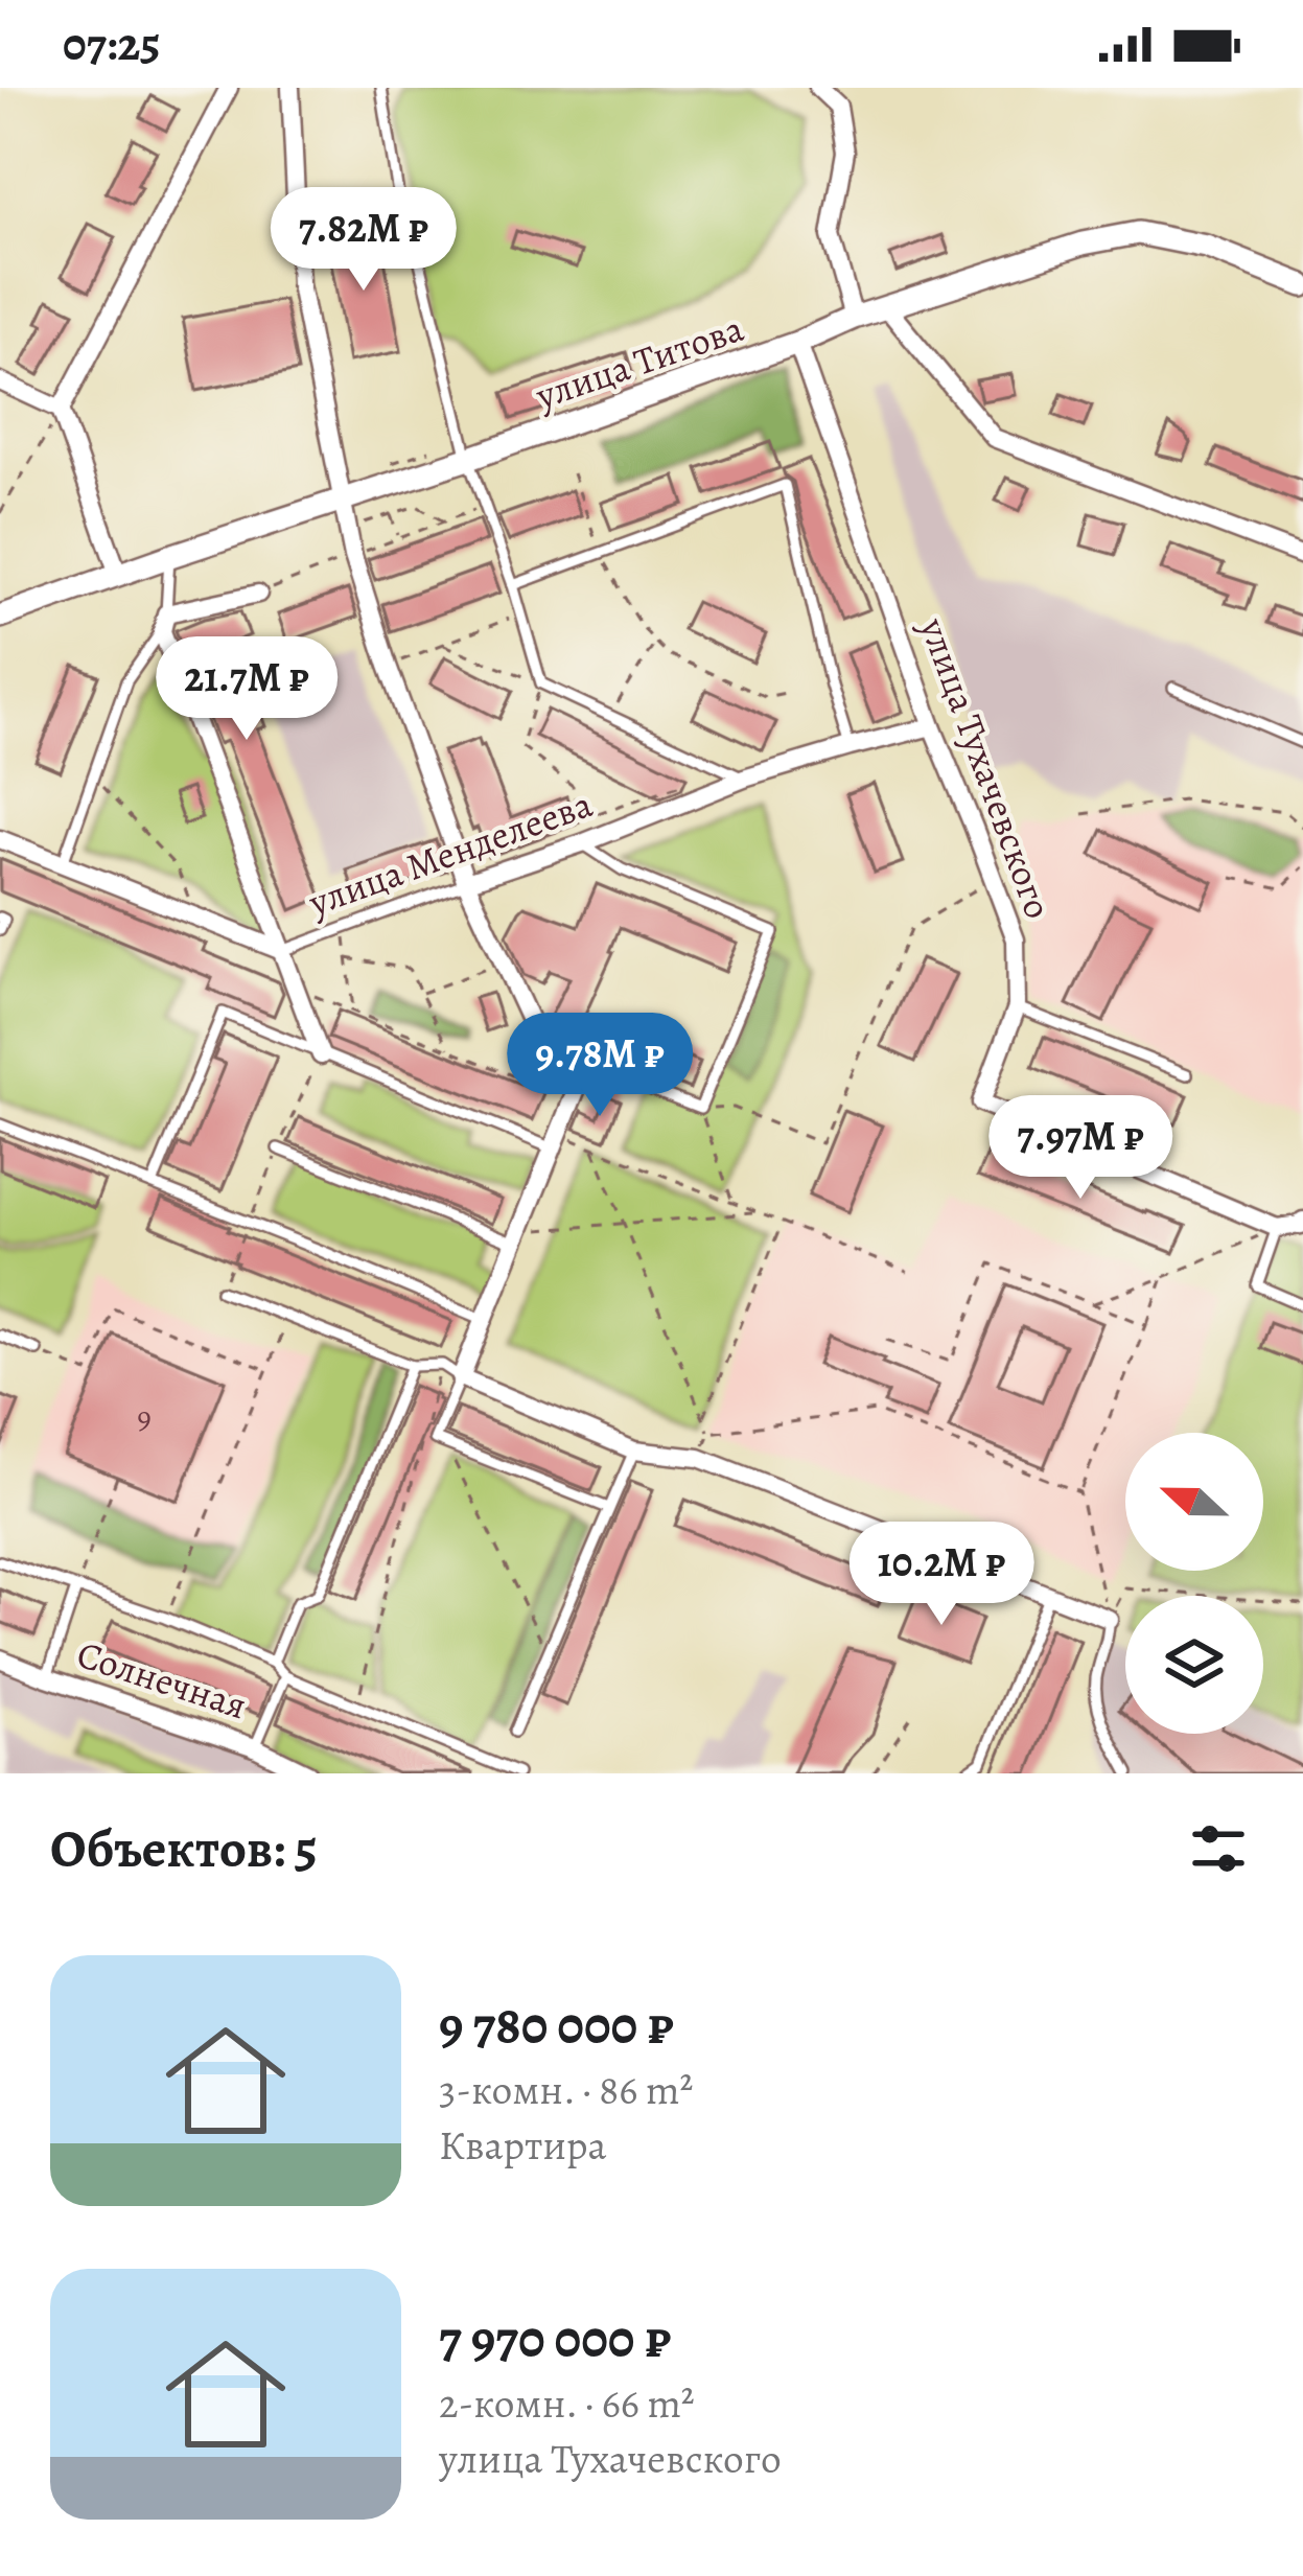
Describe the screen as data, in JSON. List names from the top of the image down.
{
  "streets": {
    "street": [
      "улица Титова",
      "улица Тухачевского",
      "улица Менделеева",
      "Солнечная"
    ]
  },
  "crossings": [
    ["улица Титова", "улица Тухачевского"],
    ["улица Тухачевского", "улица Менделеева"]
  ],
  "house_numbers": ["9"],
  "north": "left",
  "page": {
    "status": "07:25",
    "price": [
      "7.82M ₽",
      "21.7M ₽",
      "9.78M ₽",
      "7.97M ₽",
      "10.2M ₽"
    ],
    "heading": "Объектов: 5",
    "list": [
      {
        "name": "9 780 000 ₽",
        "note": "3-комн. · 86 m² · Квартира"
      },
      {
        "name": "7 970 000 ₽",
        "note": "2-комн. · 66 m² · улица Тухачевского"
      }
    ]
  }
}
